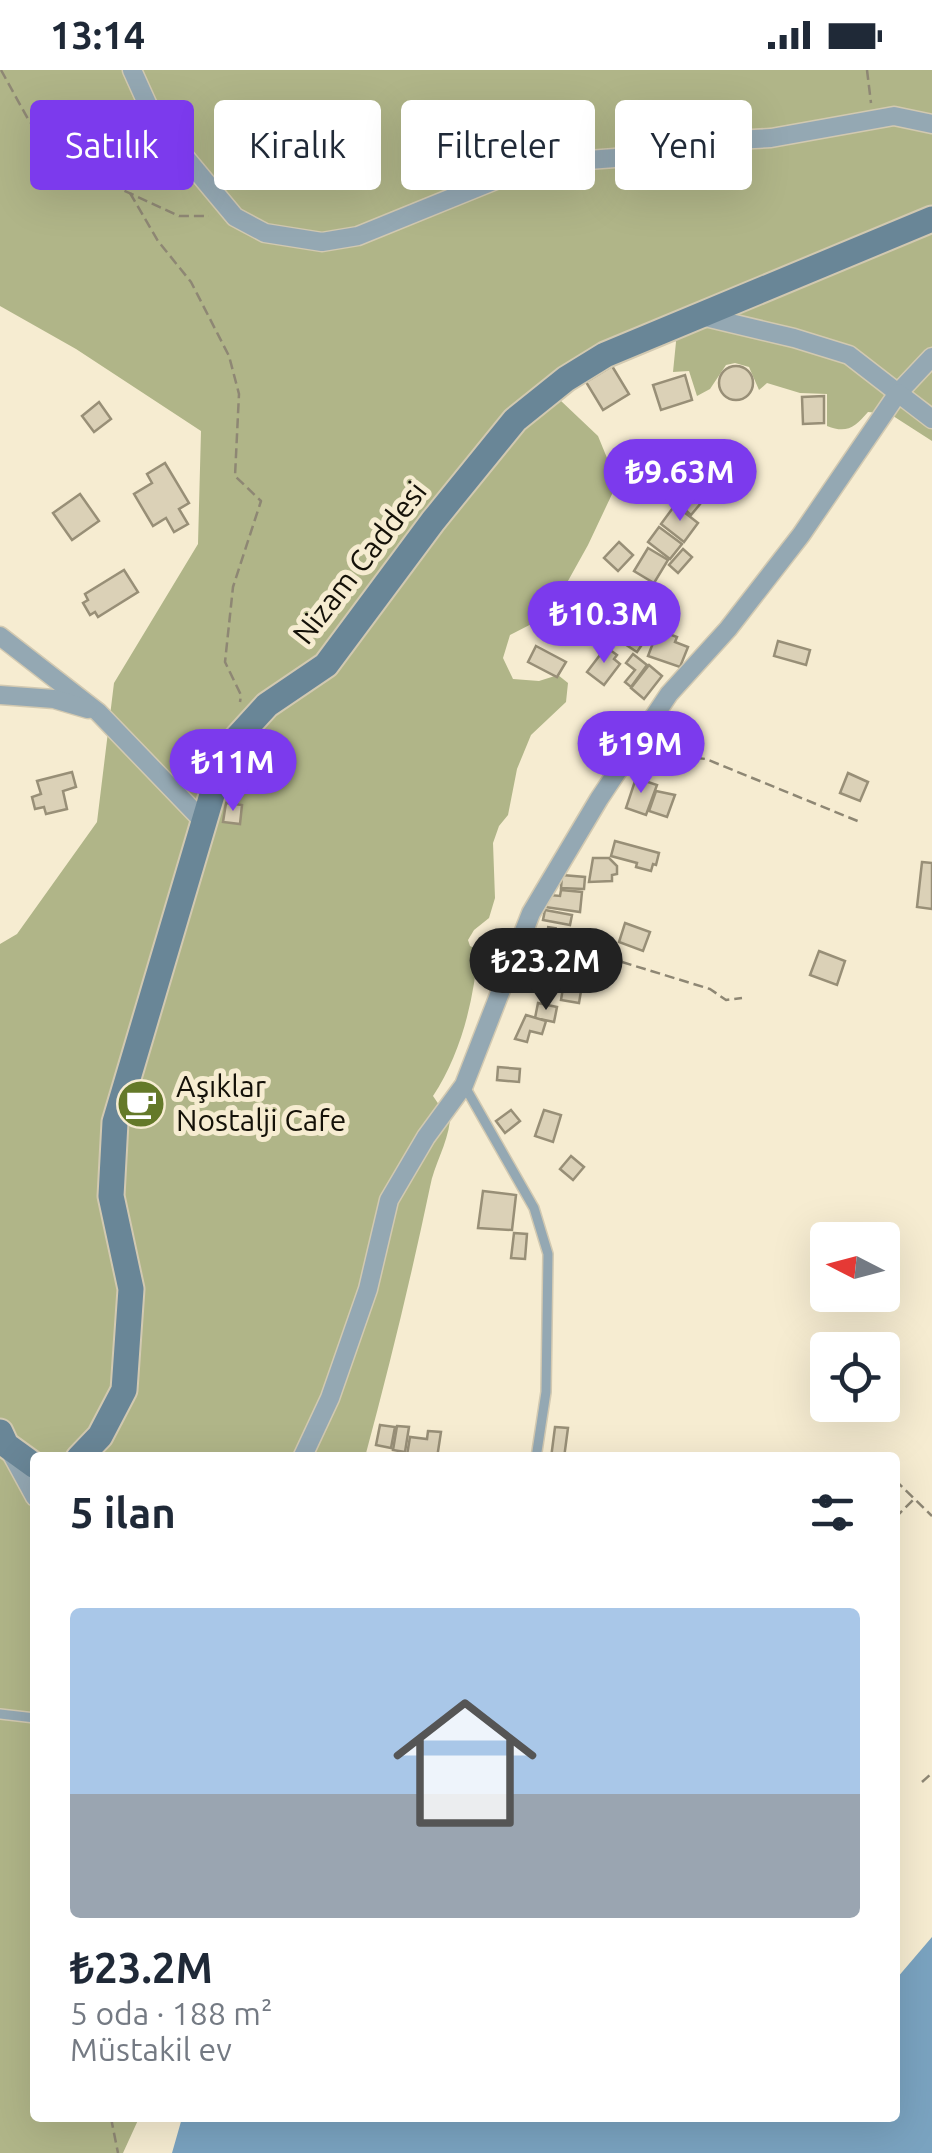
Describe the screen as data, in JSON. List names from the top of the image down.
{
  "streets": {
    "street": ["Nizam Caddesi"]
  },
  "places": {
    "cafe": ["Aşıklar Nostalji Cafe"]
  },
  "north": "left",
  "page": {
    "status": "13:14",
    "chip": [
      "Satılık",
      "Kiralık",
      "Filtreler",
      "Yeni"
    ],
    "price": [
      "₺9.63M",
      "₺10.3M",
      "₺19M",
      "₺11M",
      "₺23.2M"
    ],
    "heading": "5 ilan",
    "list": [
      {
        "name": "₺23.2M",
        "note": "5 oda · 188 m² · Müstakil ev"
      }
    ]
  }
}
